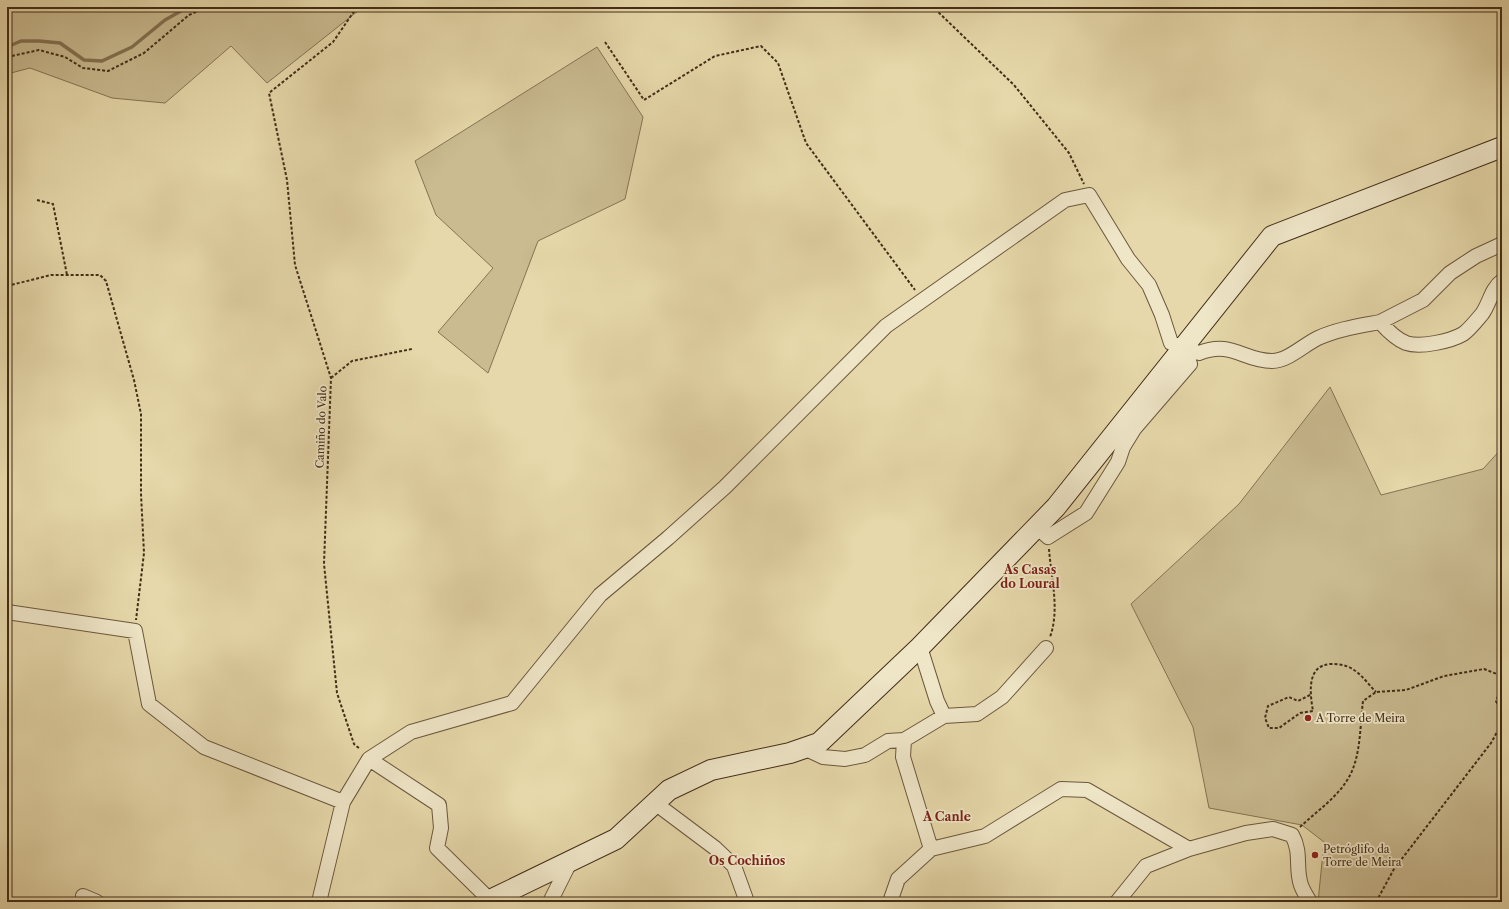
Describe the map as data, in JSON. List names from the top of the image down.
{
  "streets": {
    "path": ["Camiño do Valo"]
  },
  "districts": ["As Casas do Loural", "A Canle", "Os Cochiños"],
  "places": ["A Torre de Meira", "Petróglifo da Torre de Meira"]
}
